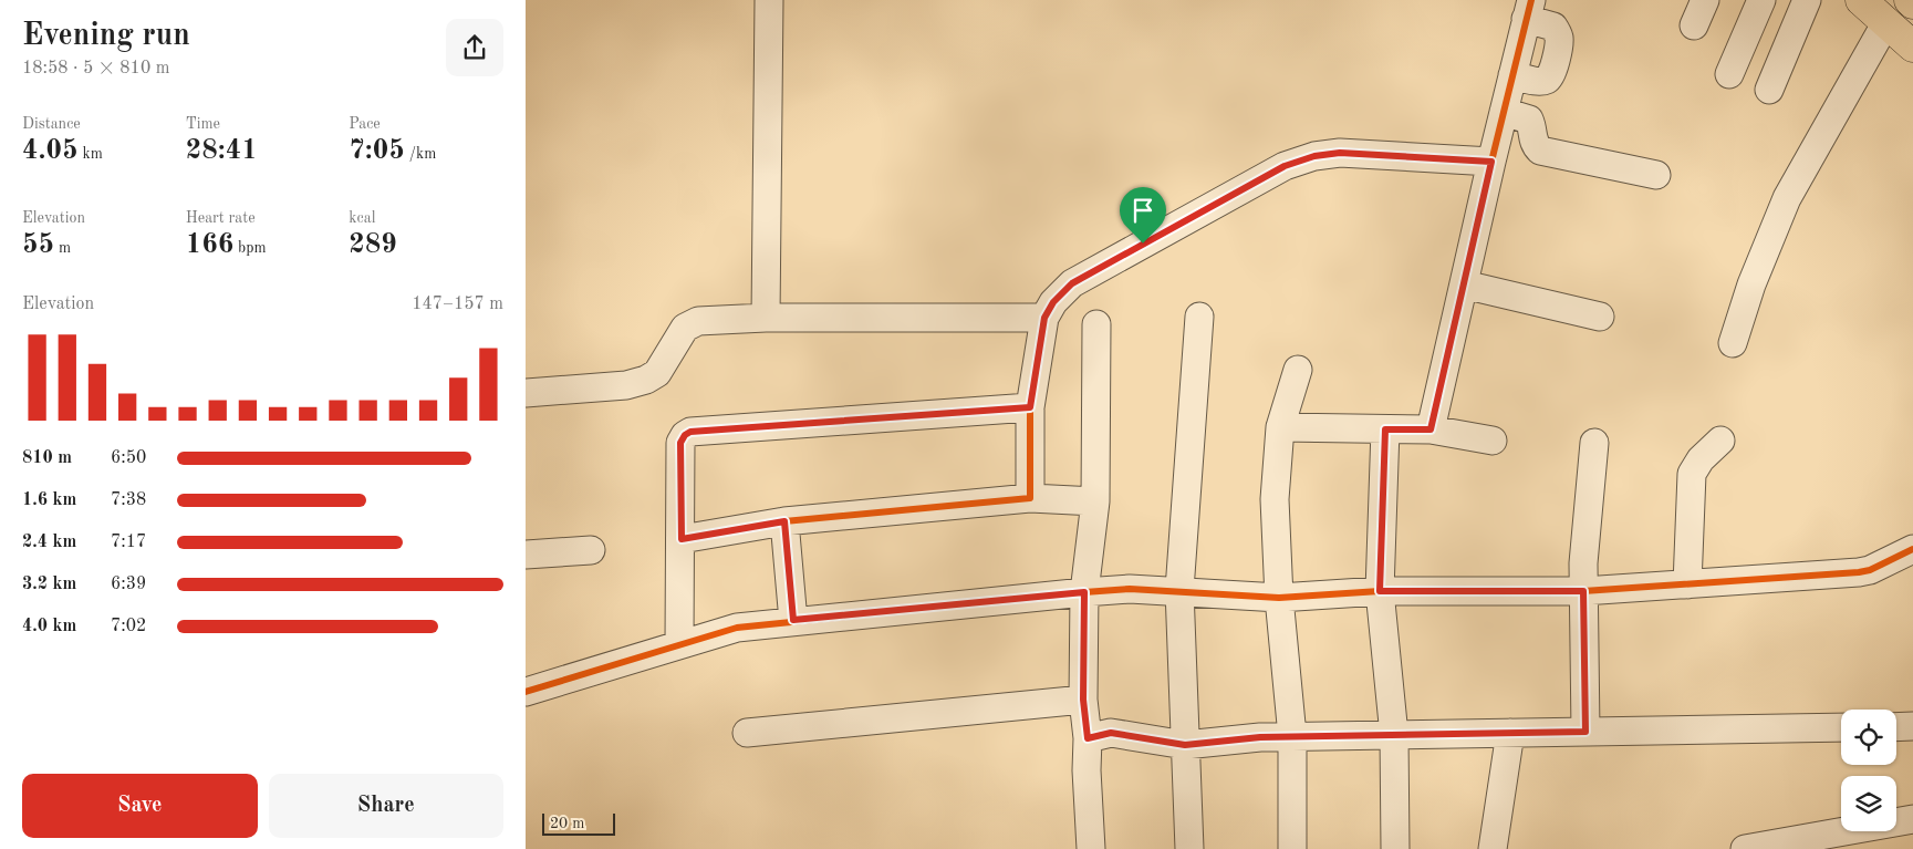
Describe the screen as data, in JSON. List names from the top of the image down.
{
  "scale_bar": "20 m",
  "page": {
    "heading": ["Evening run", "18:58 · 5 × 810 m"],
    "stats": [
      ["Distance", "4.05 km"],
      ["Time", "28:41"],
      ["Pace", "7:05 /km"],
      ["Elevation", "55 m"],
      ["Heart rate", "166 bpm"],
      ["kcal", "289"]
    ],
    "chart": ["Elevation", "147–157 m"],
    "list": [
      {
        "name": "810 m",
        "note": "6:50"
      },
      {
        "name": "1.6 km",
        "note": "7:38"
      },
      {
        "name": "2.4 km",
        "note": "7:17"
      },
      {
        "name": "3.2 km",
        "note": "6:39"
      },
      {
        "name": "4.0 km",
        "note": "7:02"
      }
    ],
    "buttons": ["Save", "Share"],
    "scale": "20 m"
  }
}
